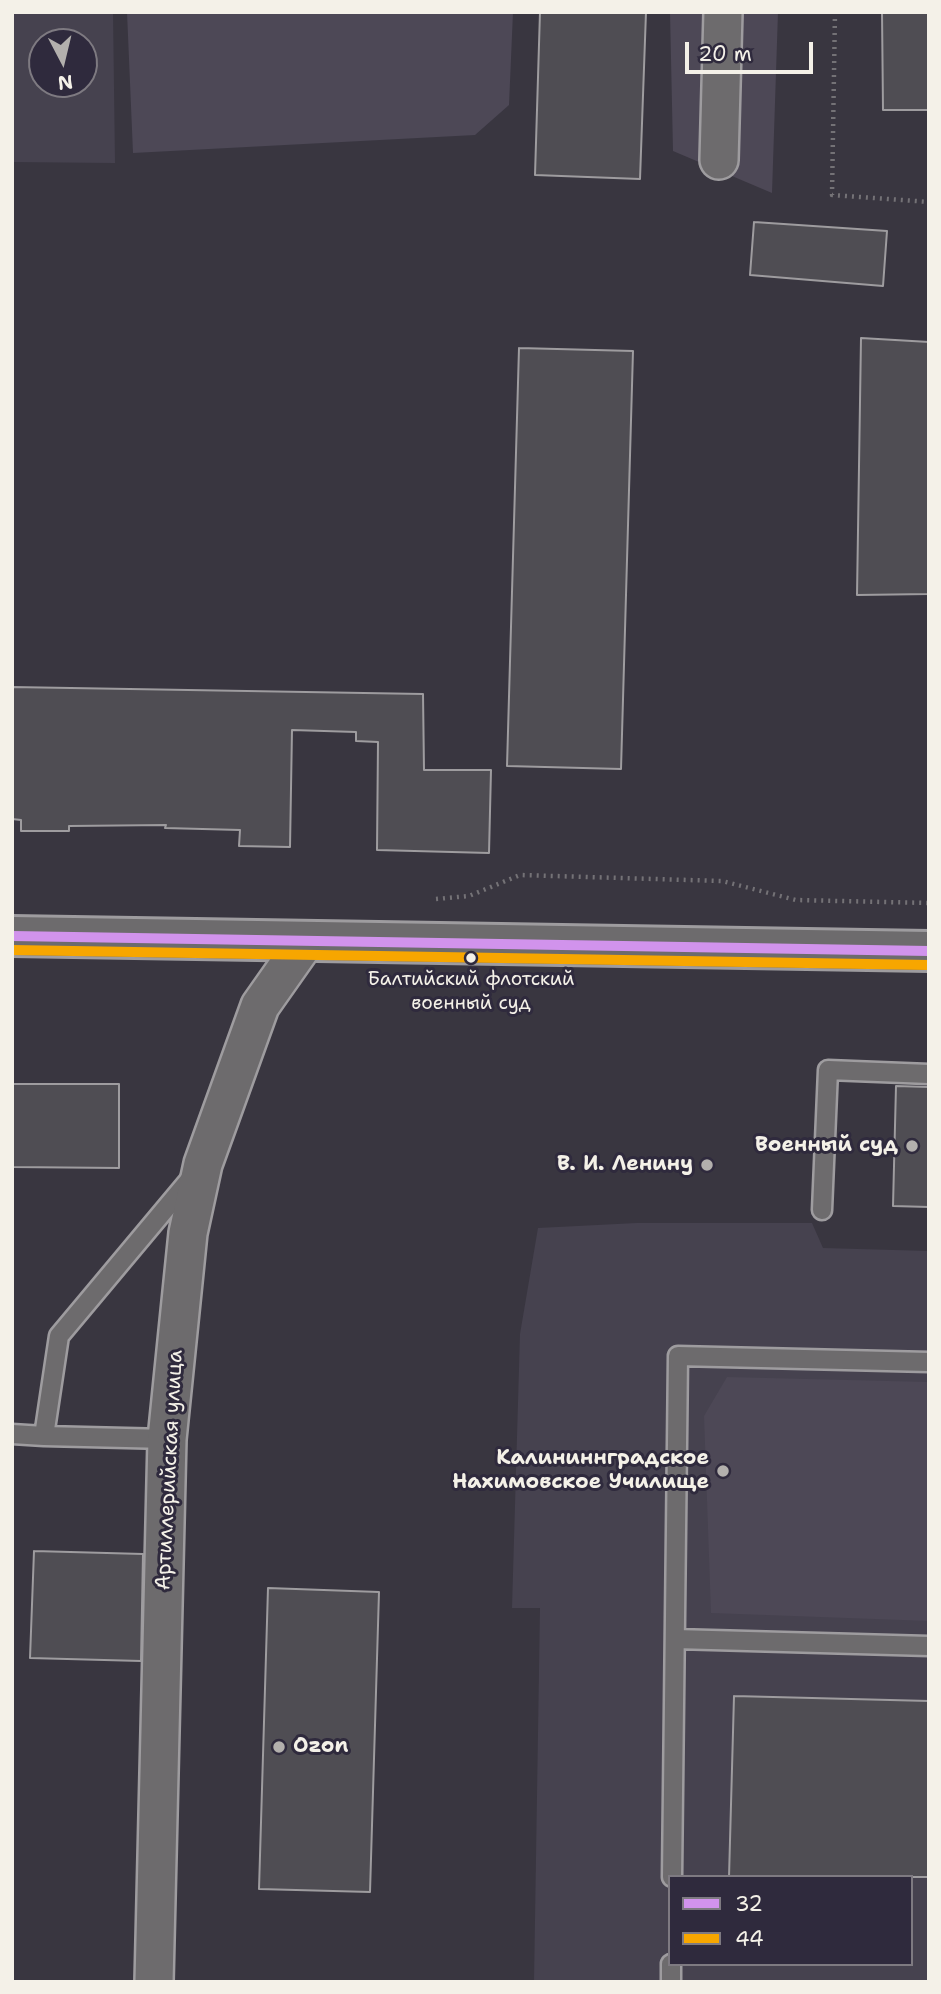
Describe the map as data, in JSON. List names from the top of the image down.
{
  "streets": {
    "street": ["Артиллерийская улица"]
  },
  "places": [
    "Балтийский флотский военный суд",
    "Военный суд",
    "В. И. Ленину",
    "Калининнградское Нахимовское Училище",
    "Ozon"
  ],
  "lines": ["transit line 32", "transit line 44"],
  "legend": ["32", "44"],
  "scale_bar": "20 m",
  "north": "bottom"
}
